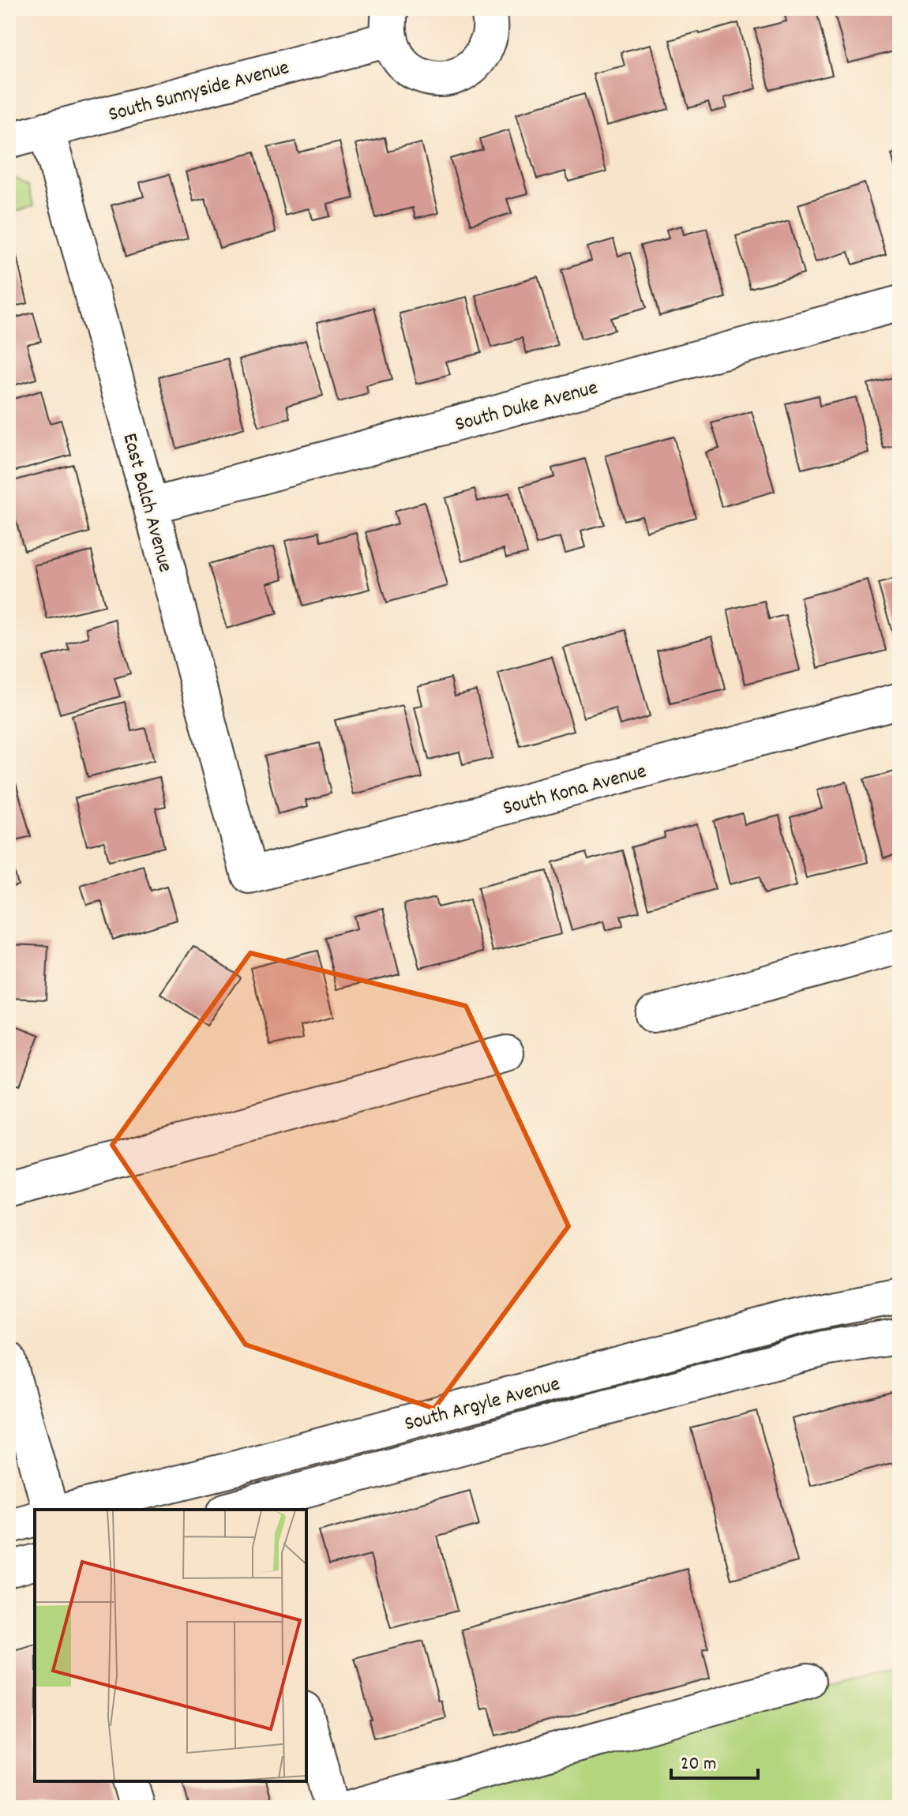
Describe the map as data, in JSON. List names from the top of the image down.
{
  "streets": {
    "street": [
      "South Sunnyside Avenue",
      "South Duke Avenue",
      "East Balch Avenue",
      "South Kona Avenue",
      "South Argyle Avenue"
    ]
  },
  "crossings": [
    ["South Sunnyside Avenue", "East Balch Avenue"],
    ["South Duke Avenue", "East Balch Avenue"],
    ["East Balch Avenue", "South Kona Avenue"]
  ],
  "scale_bar": "20 m"
}
